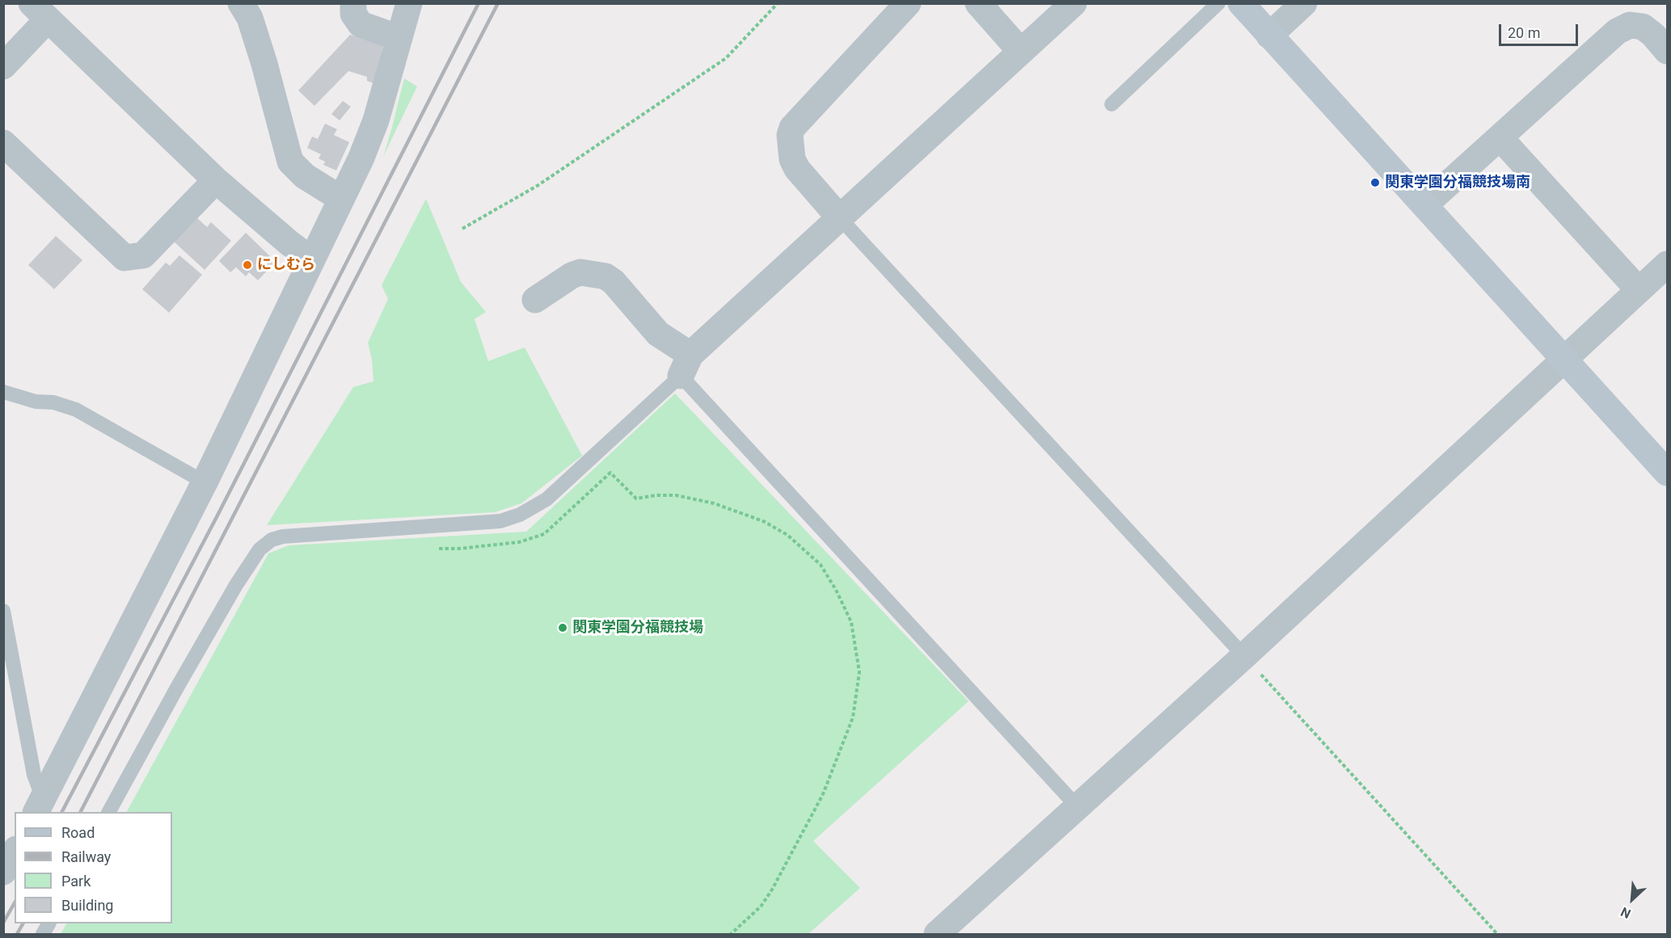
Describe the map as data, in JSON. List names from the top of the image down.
{
  "places": ["関東学園分福競技場南", "にしむら", "関東学園分福競技場"],
  "legend": [
    "Road",
    "Railway",
    "Park",
    "Building"
  ],
  "scale_bar": "20 m",
  "north": "bottom left"
}
